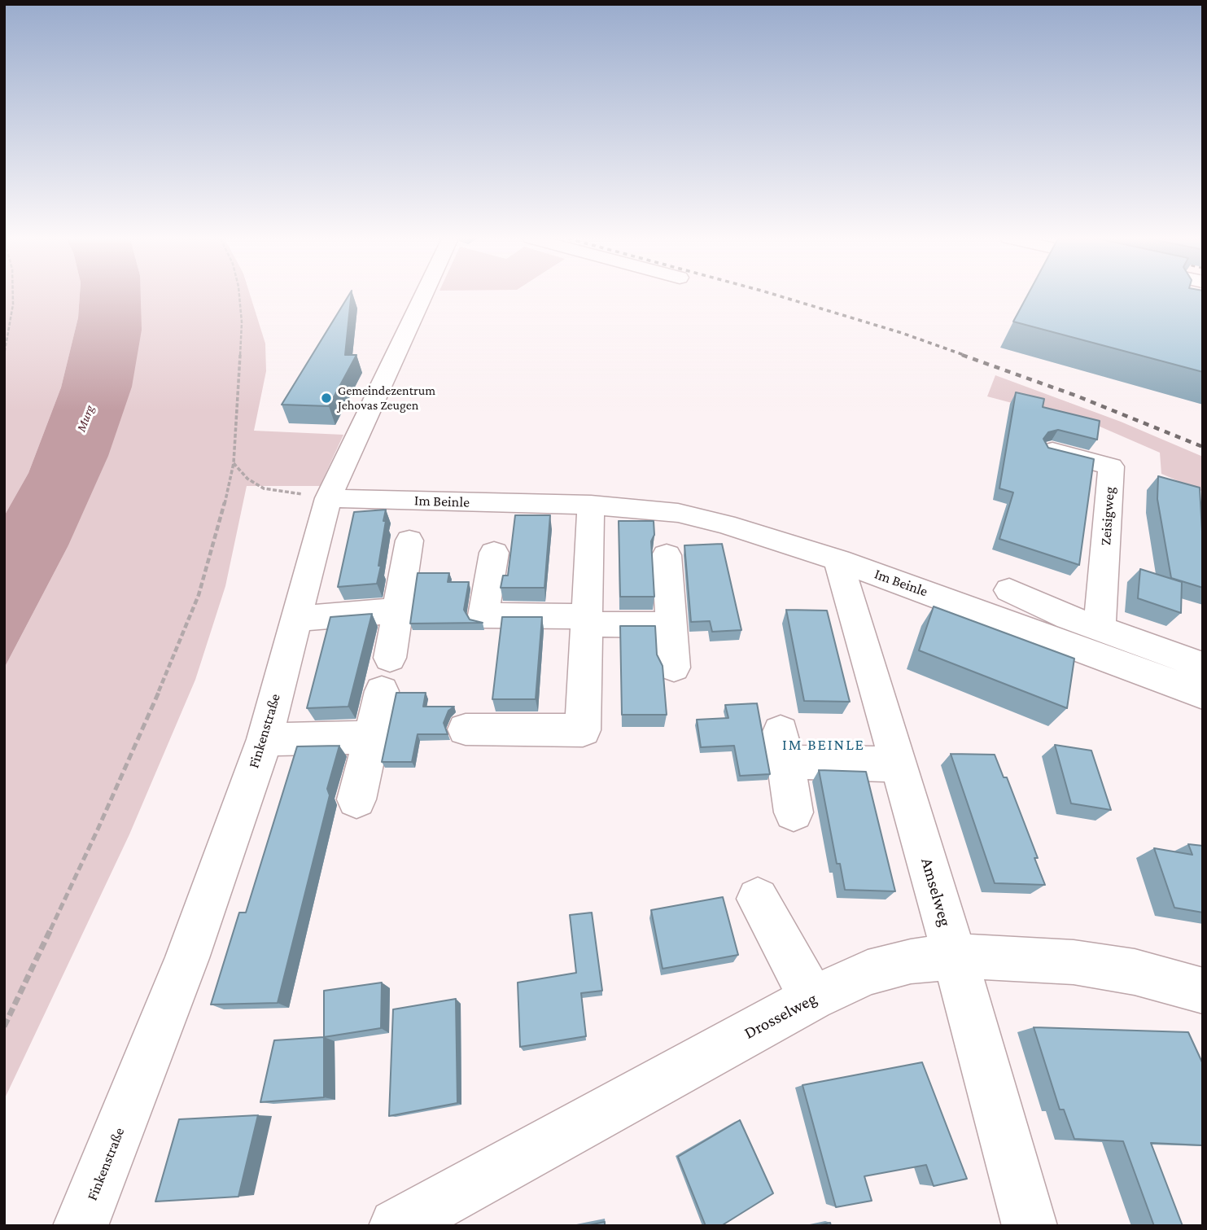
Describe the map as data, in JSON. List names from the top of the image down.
{
  "streets": {
    "street": [
      "Im Beinle",
      "Zeisigweg",
      "Finkenstraße",
      "Amselweg",
      "Drosselweg"
    ]
  },
  "crossings": [
    ["Im Beinle", "Finkenstraße"],
    ["Im Beinle", "Amselweg"],
    ["Amselweg", "Drosselweg"]
  ],
  "districts": ["IM BEINLE"],
  "water": ["Murg"],
  "places": ["Gemeindezentrum Jehovas Zeugen"]
}
